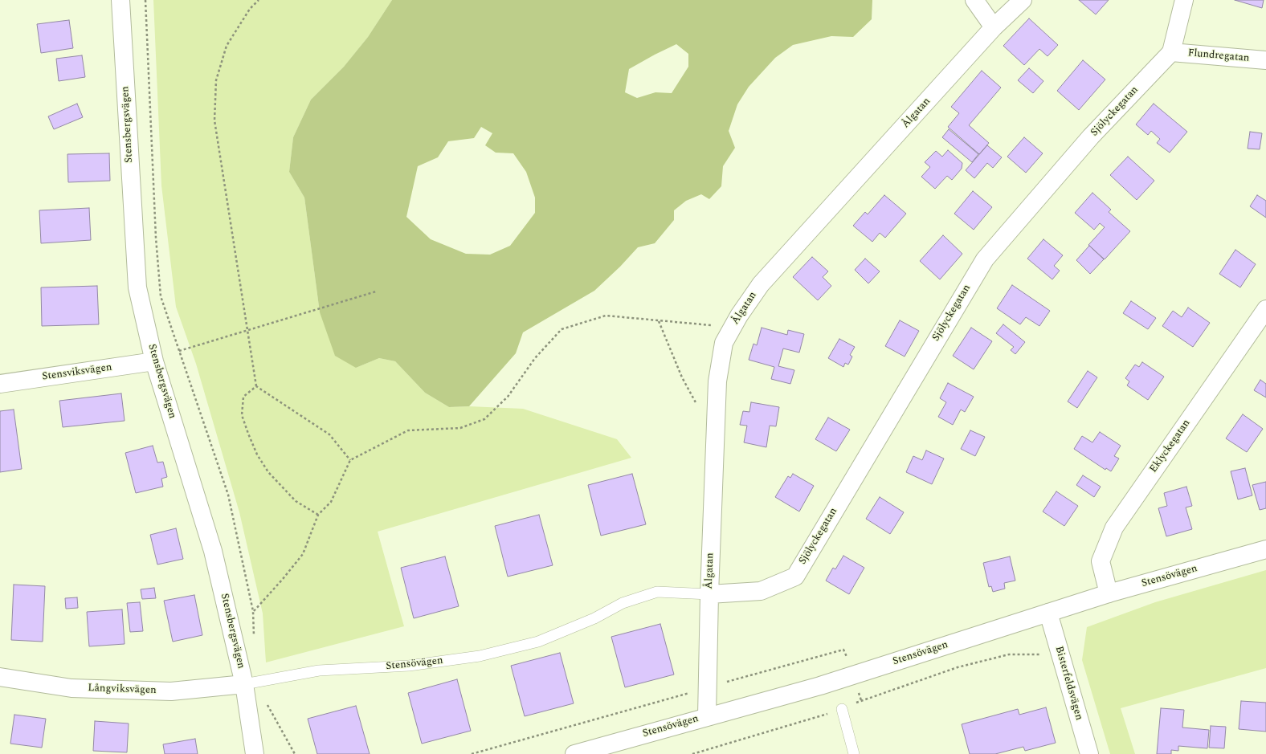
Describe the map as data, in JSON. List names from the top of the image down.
{
  "streets": {
    "street": [
      "Flundregatan",
      "Sjölyckegatan",
      "Ålgatan",
      "Stensbergsvägen",
      "Stensviksvägen",
      "Eklyckegatan",
      "Stensövägen",
      "Bisterfeldsvägen",
      "Långviksvägen"
    ]
  },
  "crossings": [
    ["Flundregatan", "Sjölyckegatan"],
    ["Sjölyckegatan", "Ålgatan"],
    ["Sjölyckegatan", "Stensövägen"],
    ["Ålgatan", "Stensövägen"],
    ["Stensbergsvägen", "Stensviksvägen"],
    ["Stensbergsvägen", "Stensövägen"],
    ["Stensbergsvägen", "Långviksvägen"],
    ["Eklyckegatan", "Stensövägen"],
    ["Stensövägen", "Bisterfeldsvägen"],
    ["Stensövägen", "Långviksvägen"]
  ]
}
